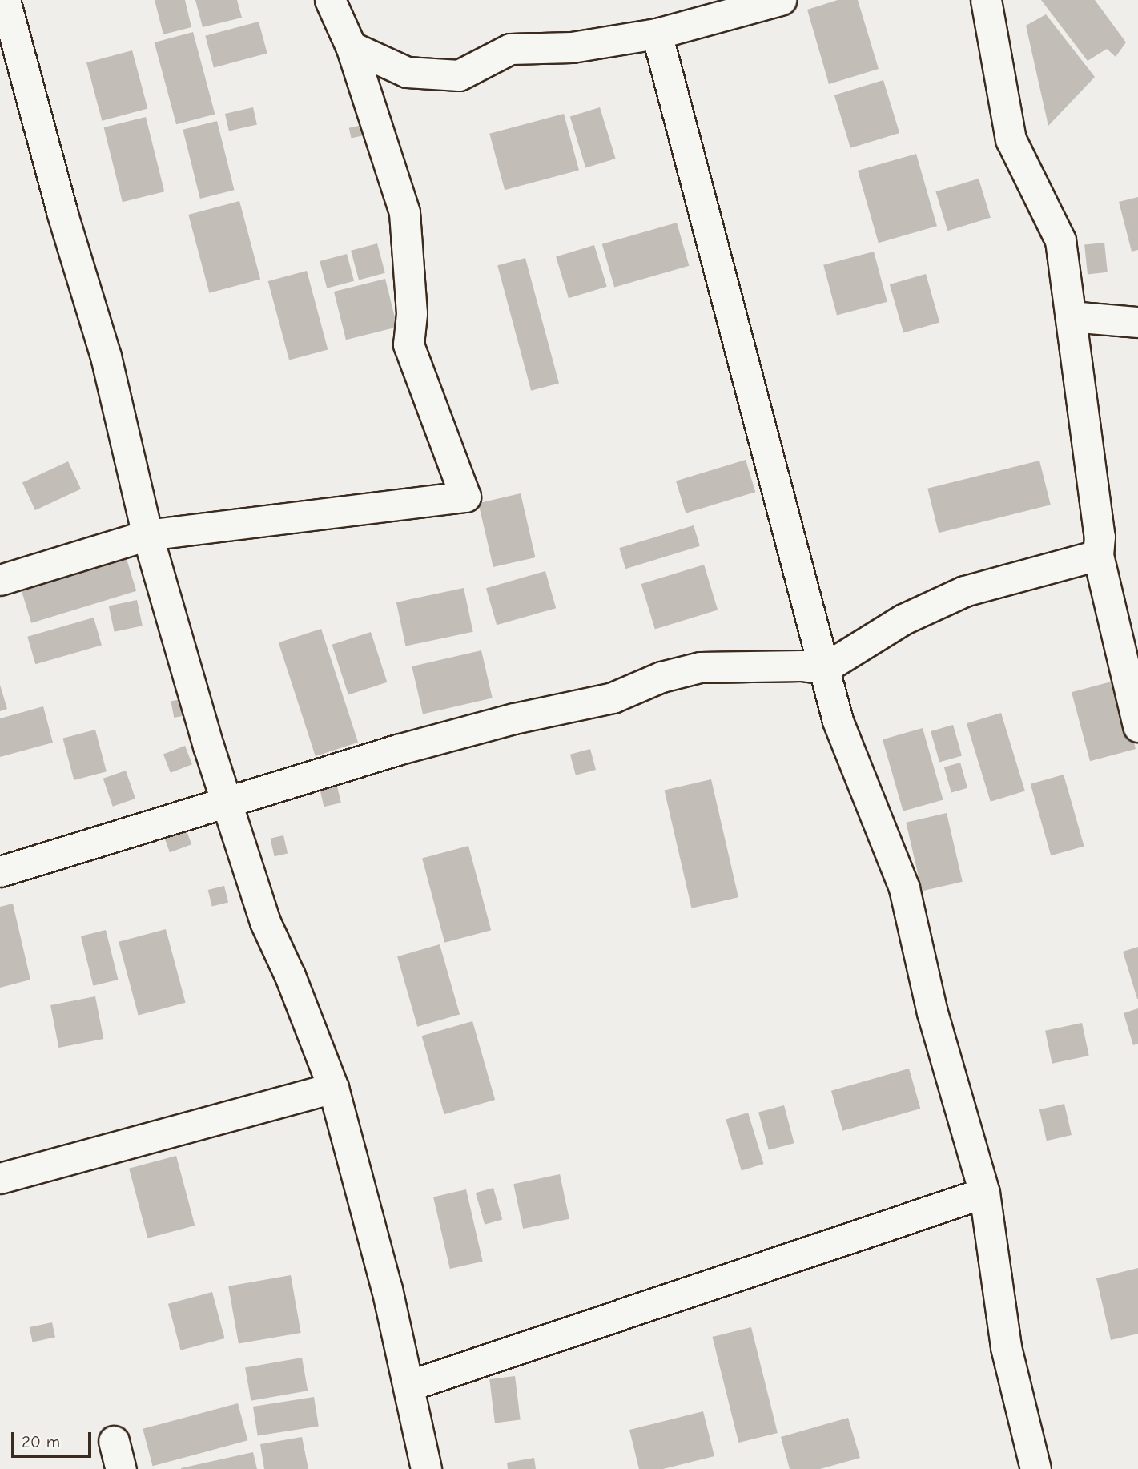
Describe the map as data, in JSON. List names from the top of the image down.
{
  "scale_bar": "20 m"
}
